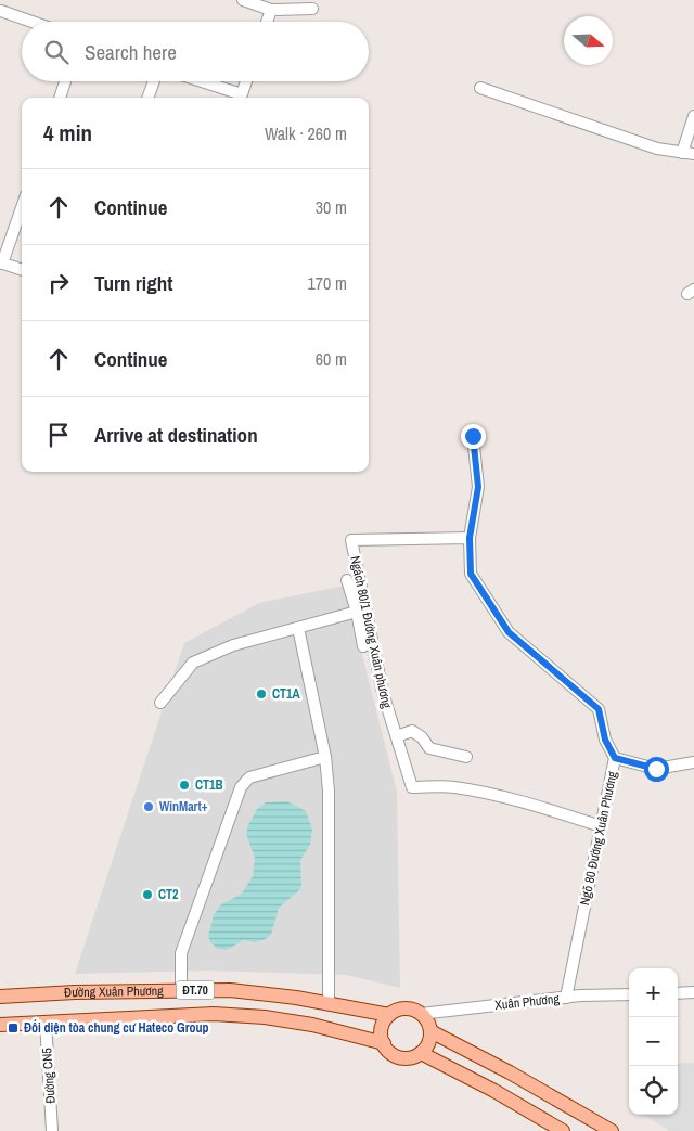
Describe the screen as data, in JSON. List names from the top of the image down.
{
  "streets": {
    "main road": ["ĐT.70", "Đường Xuân Phương"],
    "street": [
      "Ngách 80/1 Đường Xuân phương",
      "Ngõ 80 Đường Xuân Phương",
      "Xuân Phương",
      "Đường CN5"
    ]
  },
  "crossings": [
    ["Ngách 80/1 Đường Xuân phương", "Ngõ 80 Đường Xuân Phương"],
    ["Ngõ 80 Đường Xuân Phương", "Xuân Phương"],
    ["Đường Xuân Phương", "Xuân Phương"],
    ["Đường Xuân Phương", "Đường CN5"]
  ],
  "places": {
    "other": [
      "CT1A",
      "CT1B",
      "WinMart+",
      "CT2"
    ],
    "transit": ["Đối diện tòa chung cư Hateco Group"]
  },
  "north": "right",
  "page": {
    "search": "Search here",
    "heading": ["4 min", "Walk · 260 m"],
    "list": [
      ["Continue", "30 m"],
      ["Turn right", "170 m"],
      ["Continue", "60 m"],
      "Arrive at destination"
    ],
    "map_buttons": ["+", "−"]
  }
}
